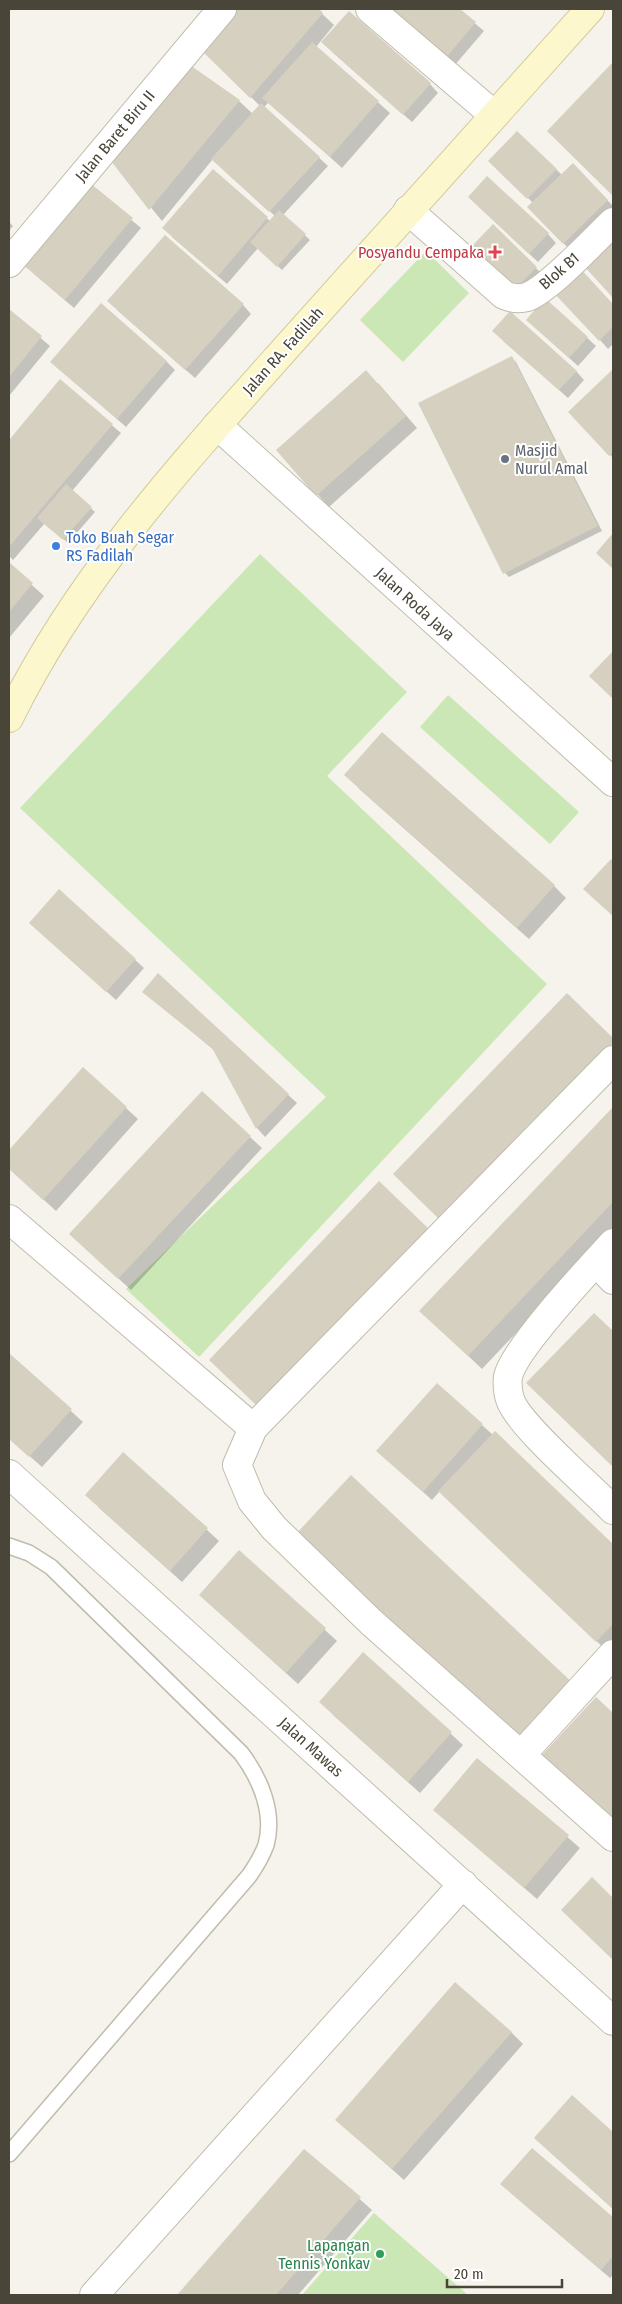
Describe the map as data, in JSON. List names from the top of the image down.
{
  "streets": {
    "main road": ["Jalan RA. Fadillah"],
    "street": [
      "Jalan Baret Biru II",
      "Blok B1",
      "Jalan Roda Jaya",
      "Jalan Mawas"
    ]
  },
  "crossings": [
    ["Blok B1", "Jalan RA. Fadillah"],
    ["Jalan RA. Fadillah", "Jalan Roda Jaya"]
  ],
  "places": {
    "health": ["Posyandu Cempaka"],
    "other": ["Masjid Nurul Amal", "Toko Buah Segar RS Fadilah", "Lapangan Tennis Yonkav"]
  },
  "scale_bar": "20 m"
}
